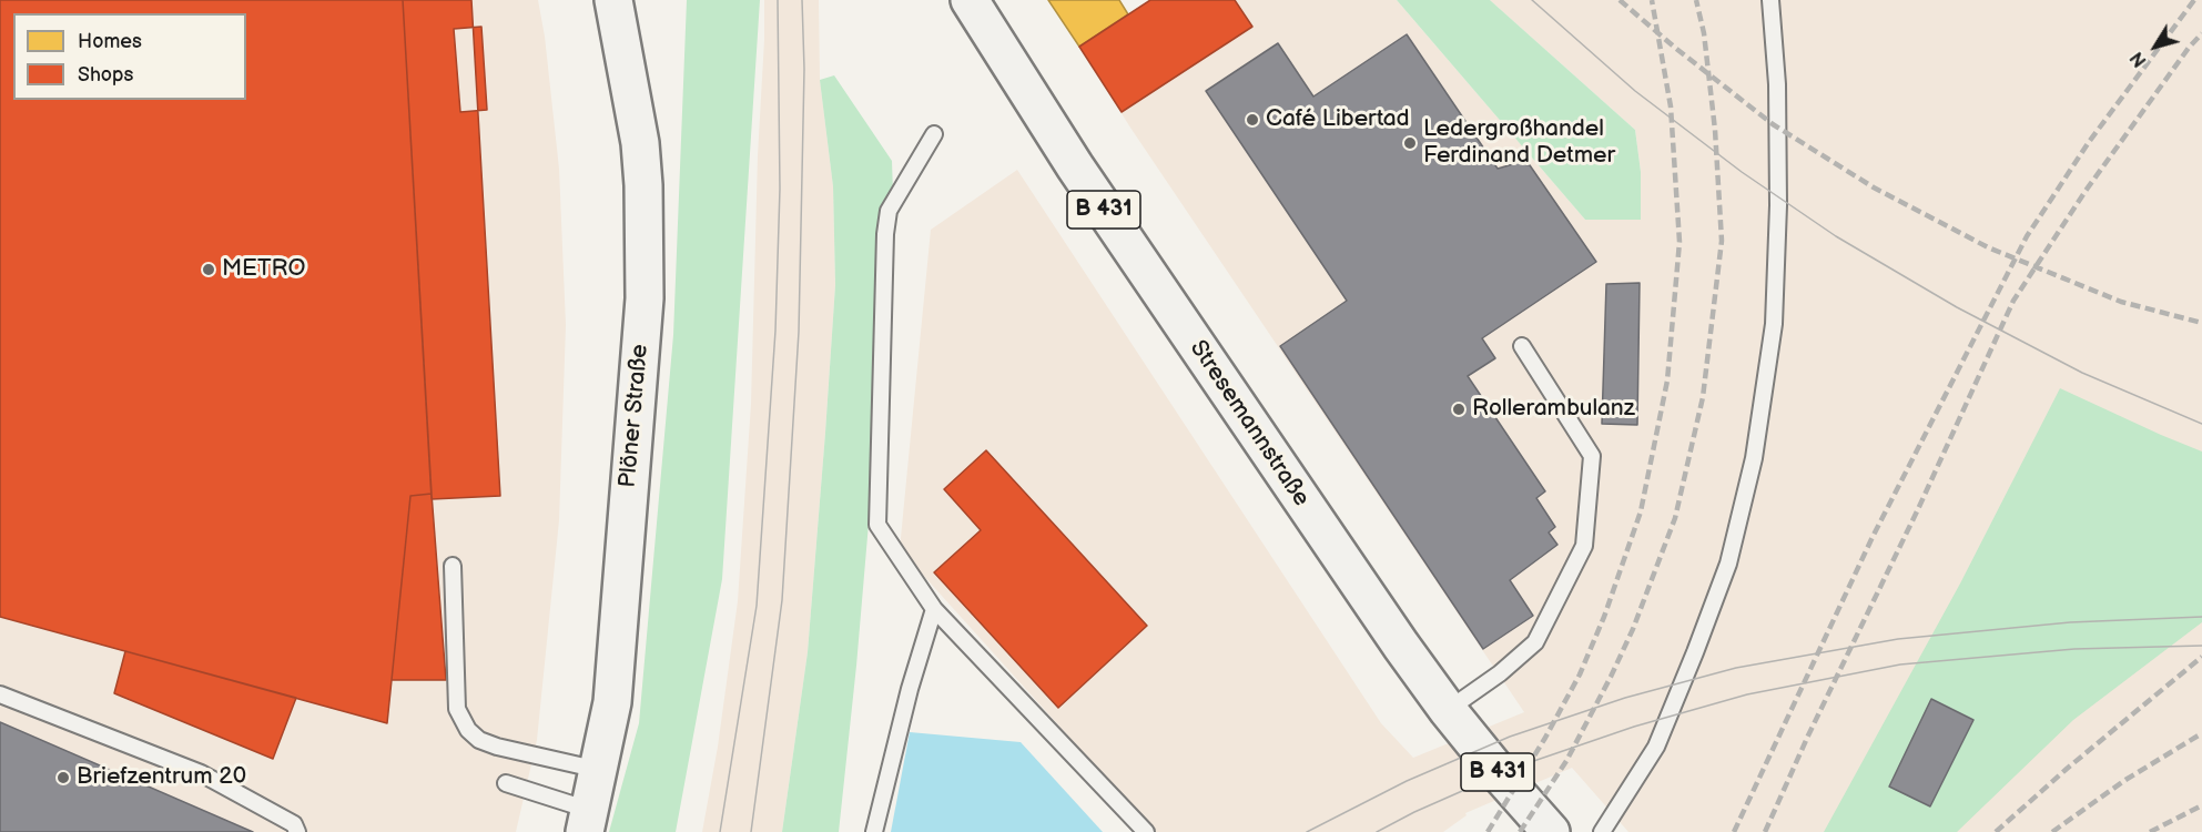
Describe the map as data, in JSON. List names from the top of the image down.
{
  "streets": {
    "main road": ["B 431", "Plöner Straße", "Stresemannstraße"]
  },
  "places": [
    "Café Libertad",
    "Ledergroßhandel Ferdinand Detmer",
    "METRO",
    "Rollerambulanz",
    "Briefzentrum 20"
  ],
  "legend": ["Homes", "Shops"],
  "north": "bottom left"
}
